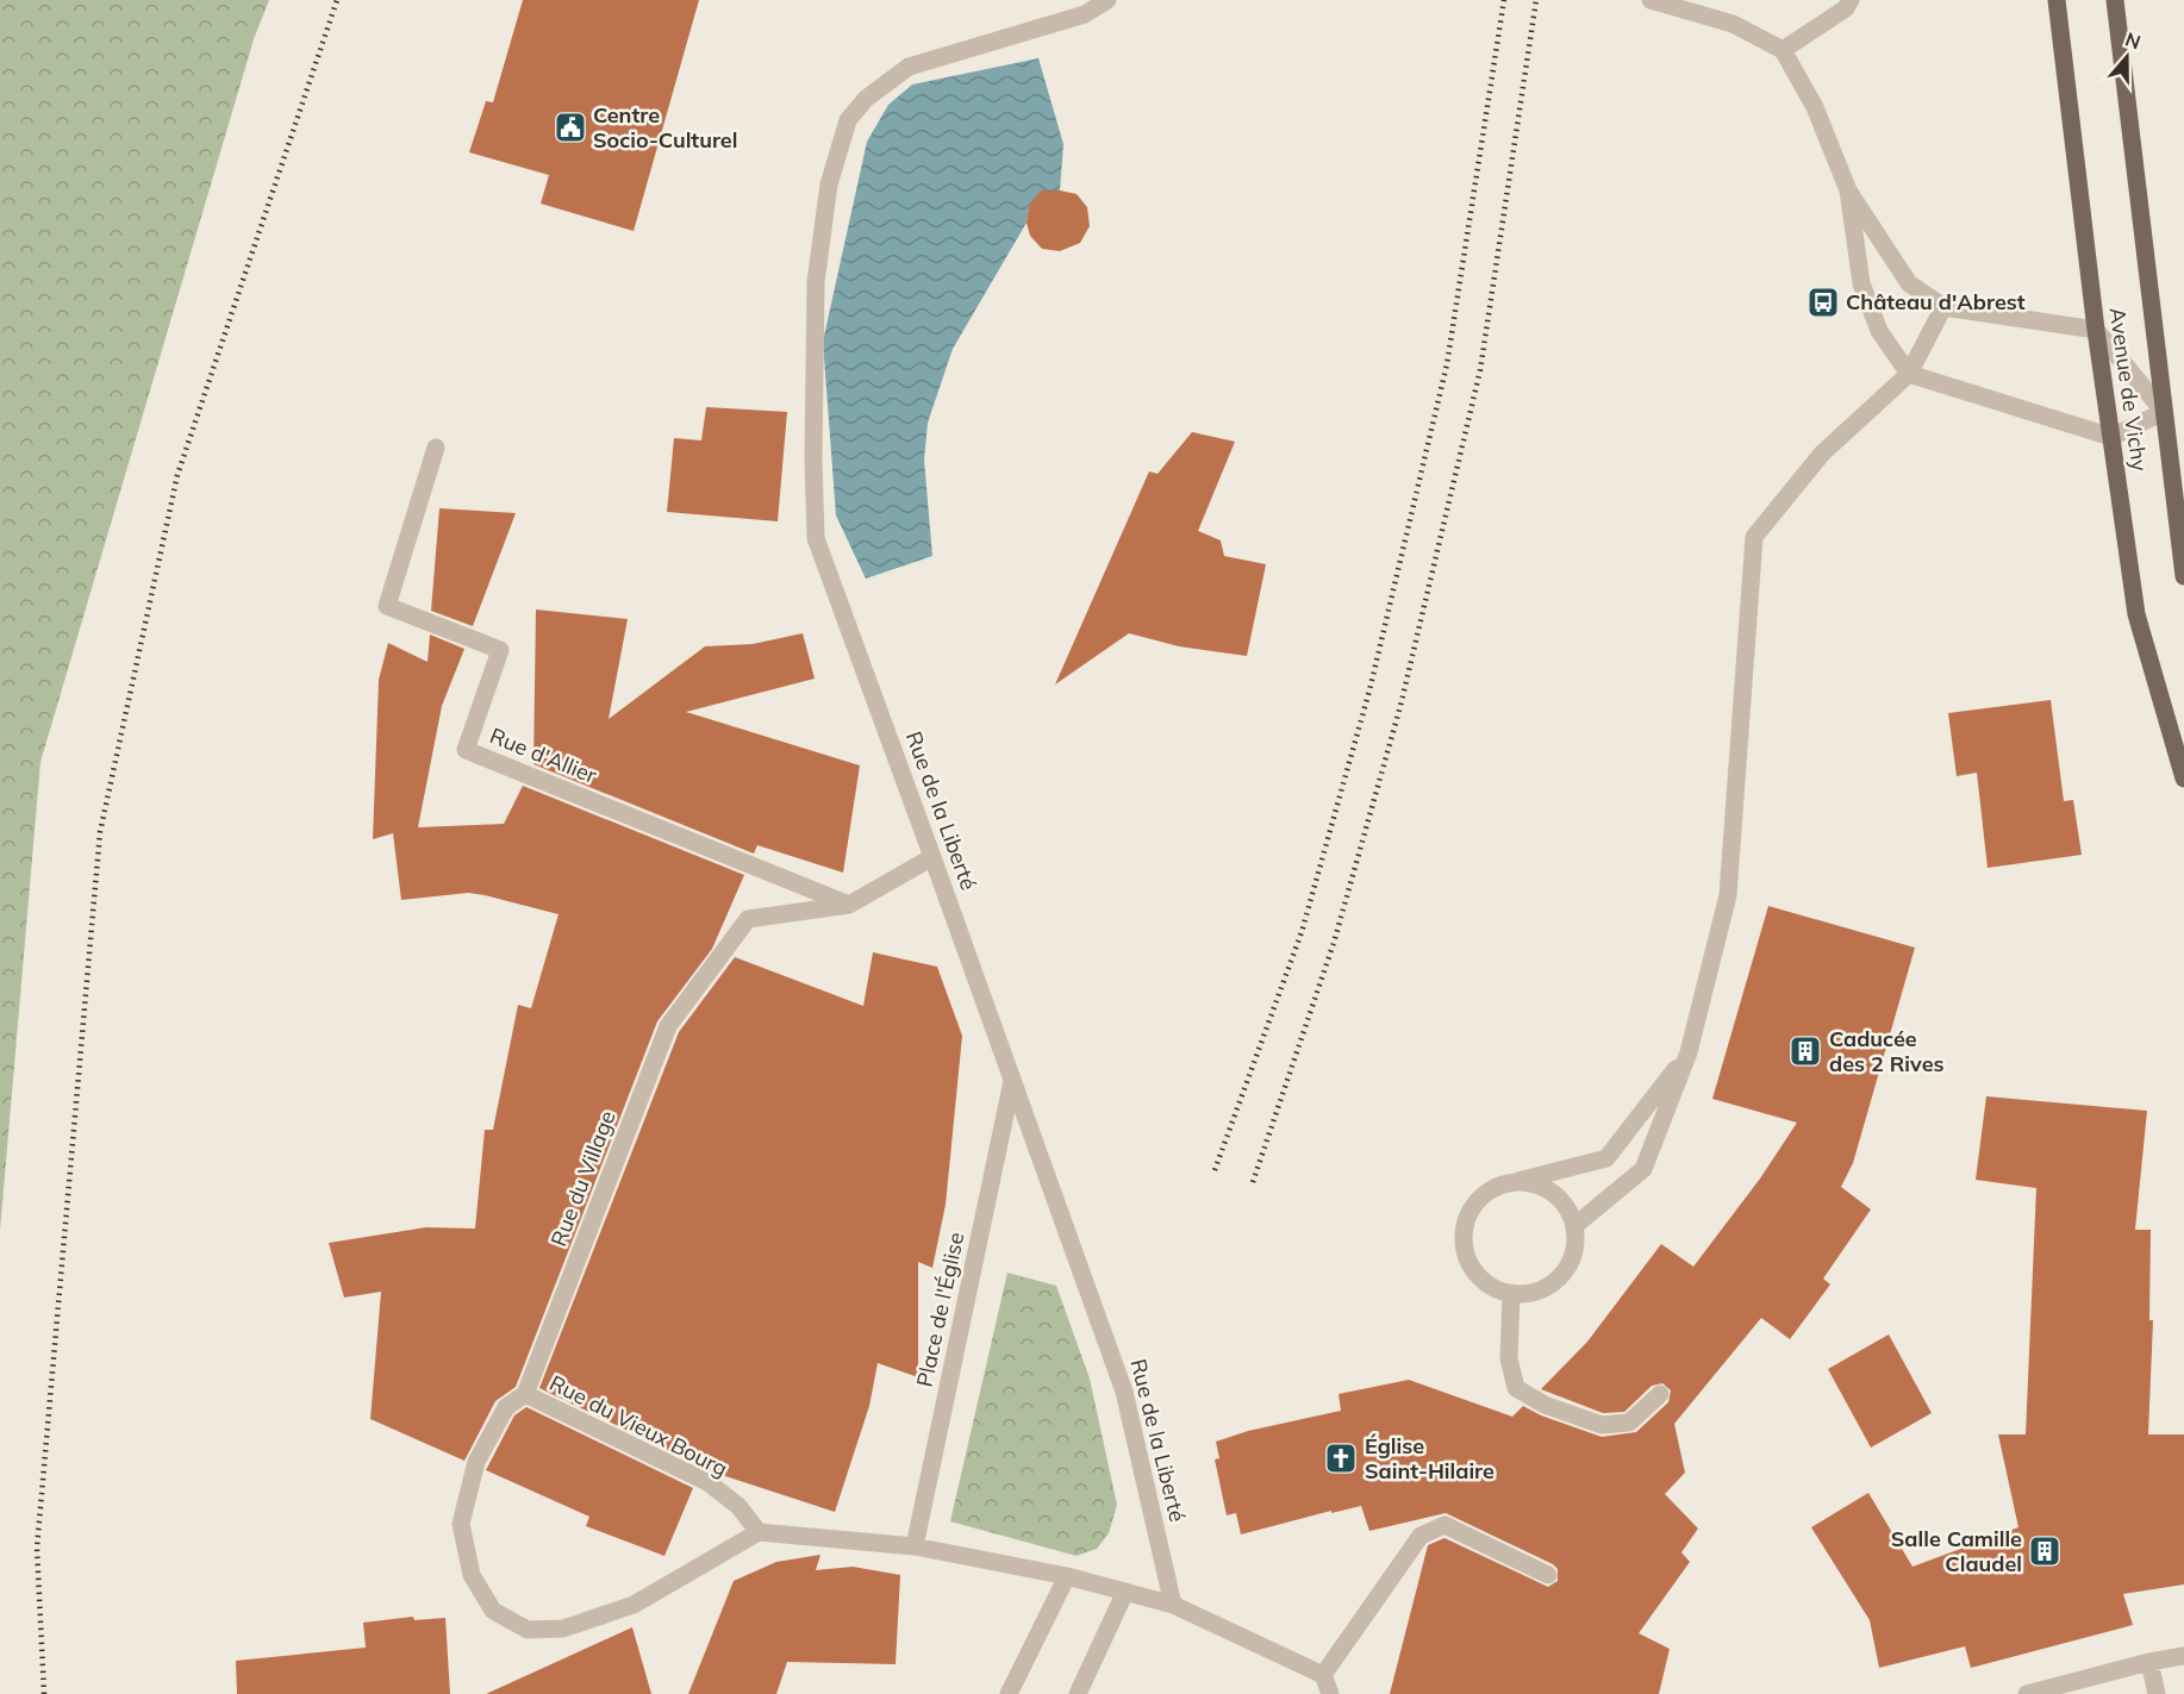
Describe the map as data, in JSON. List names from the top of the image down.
{
  "streets": {
    "main road": ["Avenue de Vichy"],
    "street": [
      "Rue d'Allier",
      "Rue de la Liberté",
      "Rue du Village",
      "Place de l'Église",
      "Rue du Vieux Bourg"
    ]
  },
  "crossings": [
    ["Rue d'Allier", "Rue du Village"],
    ["Rue de la Liberté", "Rue du Village"],
    ["Rue de la Liberté", "Place de l'Église"],
    ["Rue du Village", "Rue du Vieux Bourg"]
  ],
  "places": {
    "public building": ["Centre Socio-Culturel"],
    "bus stop": ["Château d'Abrest"],
    "building": ["Caducée des 2 Rives", "Salle Camille Claudel"],
    "church": ["Église Saint-Hilaire"]
  },
  "north": "top"
}
